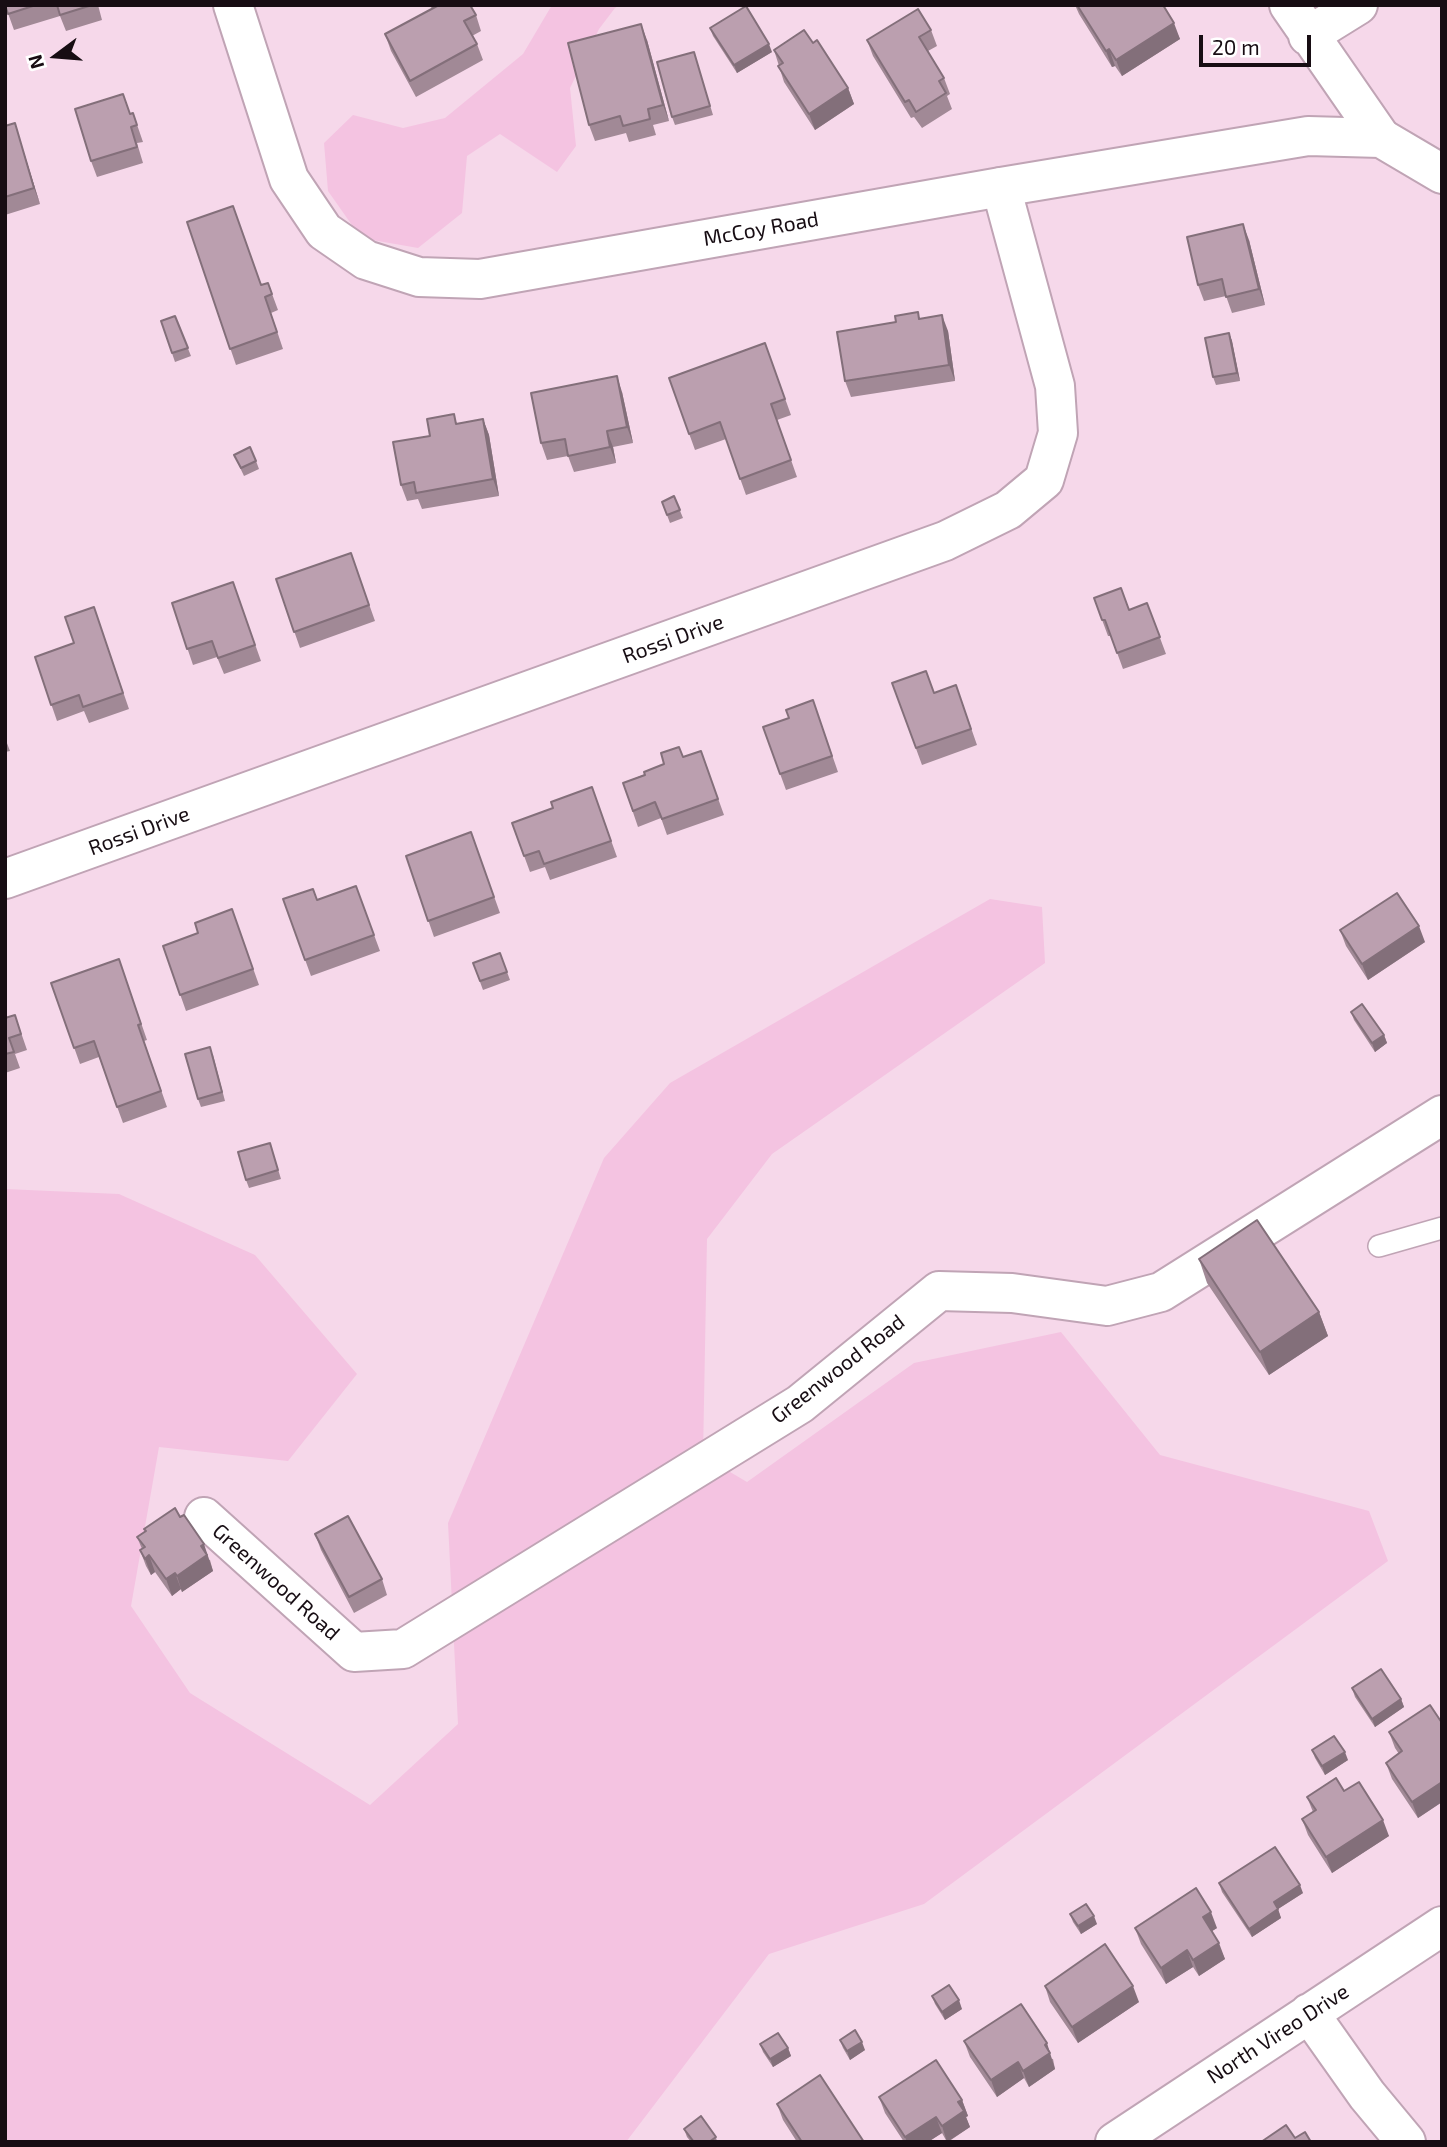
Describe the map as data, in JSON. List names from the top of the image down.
{
  "streets": {
    "street": [
      "McCoy Road",
      "Rossi Drive",
      "Greenwood Road",
      "North Vireo Drive"
    ]
  },
  "crossings": [
    ["McCoy Road", "Rossi Drive"]
  ],
  "scale_bar": "20 m",
  "north": "left"
}
